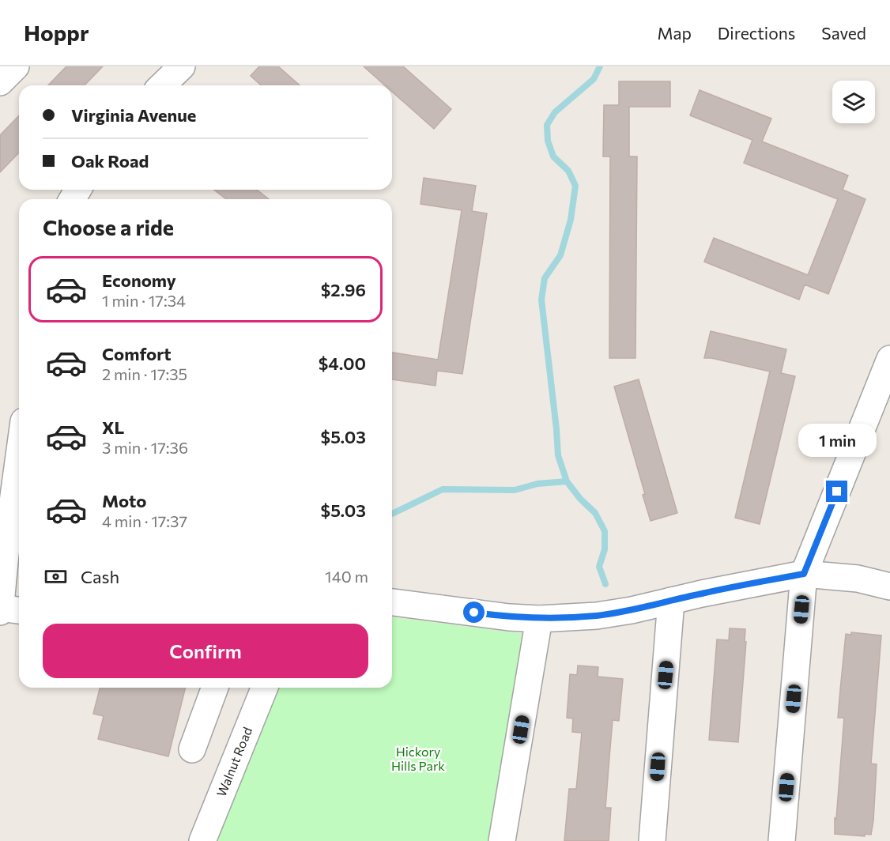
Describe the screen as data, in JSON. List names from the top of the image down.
{
  "streets": {
    "street": ["Walnut Road"]
  },
  "parks": ["Hickory Hills Park"],
  "page": {
    "header": "Hoppr",
    "nav": ["Map", "Directions", "Saved"],
    "banner": ["Virginia Avenue", "Oak Road"],
    "heading": "Choose a ride",
    "list": [
      {
        "name": "Economy",
        "note": "1 min · 17:34",
        "value": "$2.96"
      },
      {
        "name": "Comfort",
        "note": "2 min · 17:35",
        "value": "$4.00"
      },
      {
        "name": "XL",
        "note": "3 min · 17:36",
        "value": "$5.03"
      },
      {
        "name": "Moto",
        "note": "4 min · 17:37",
        "value": "$5.03"
      }
    ],
    "bubble": "1 min",
    "pay": ["Cash", "140 m"],
    "buttons": "Confirm"
  }
}
